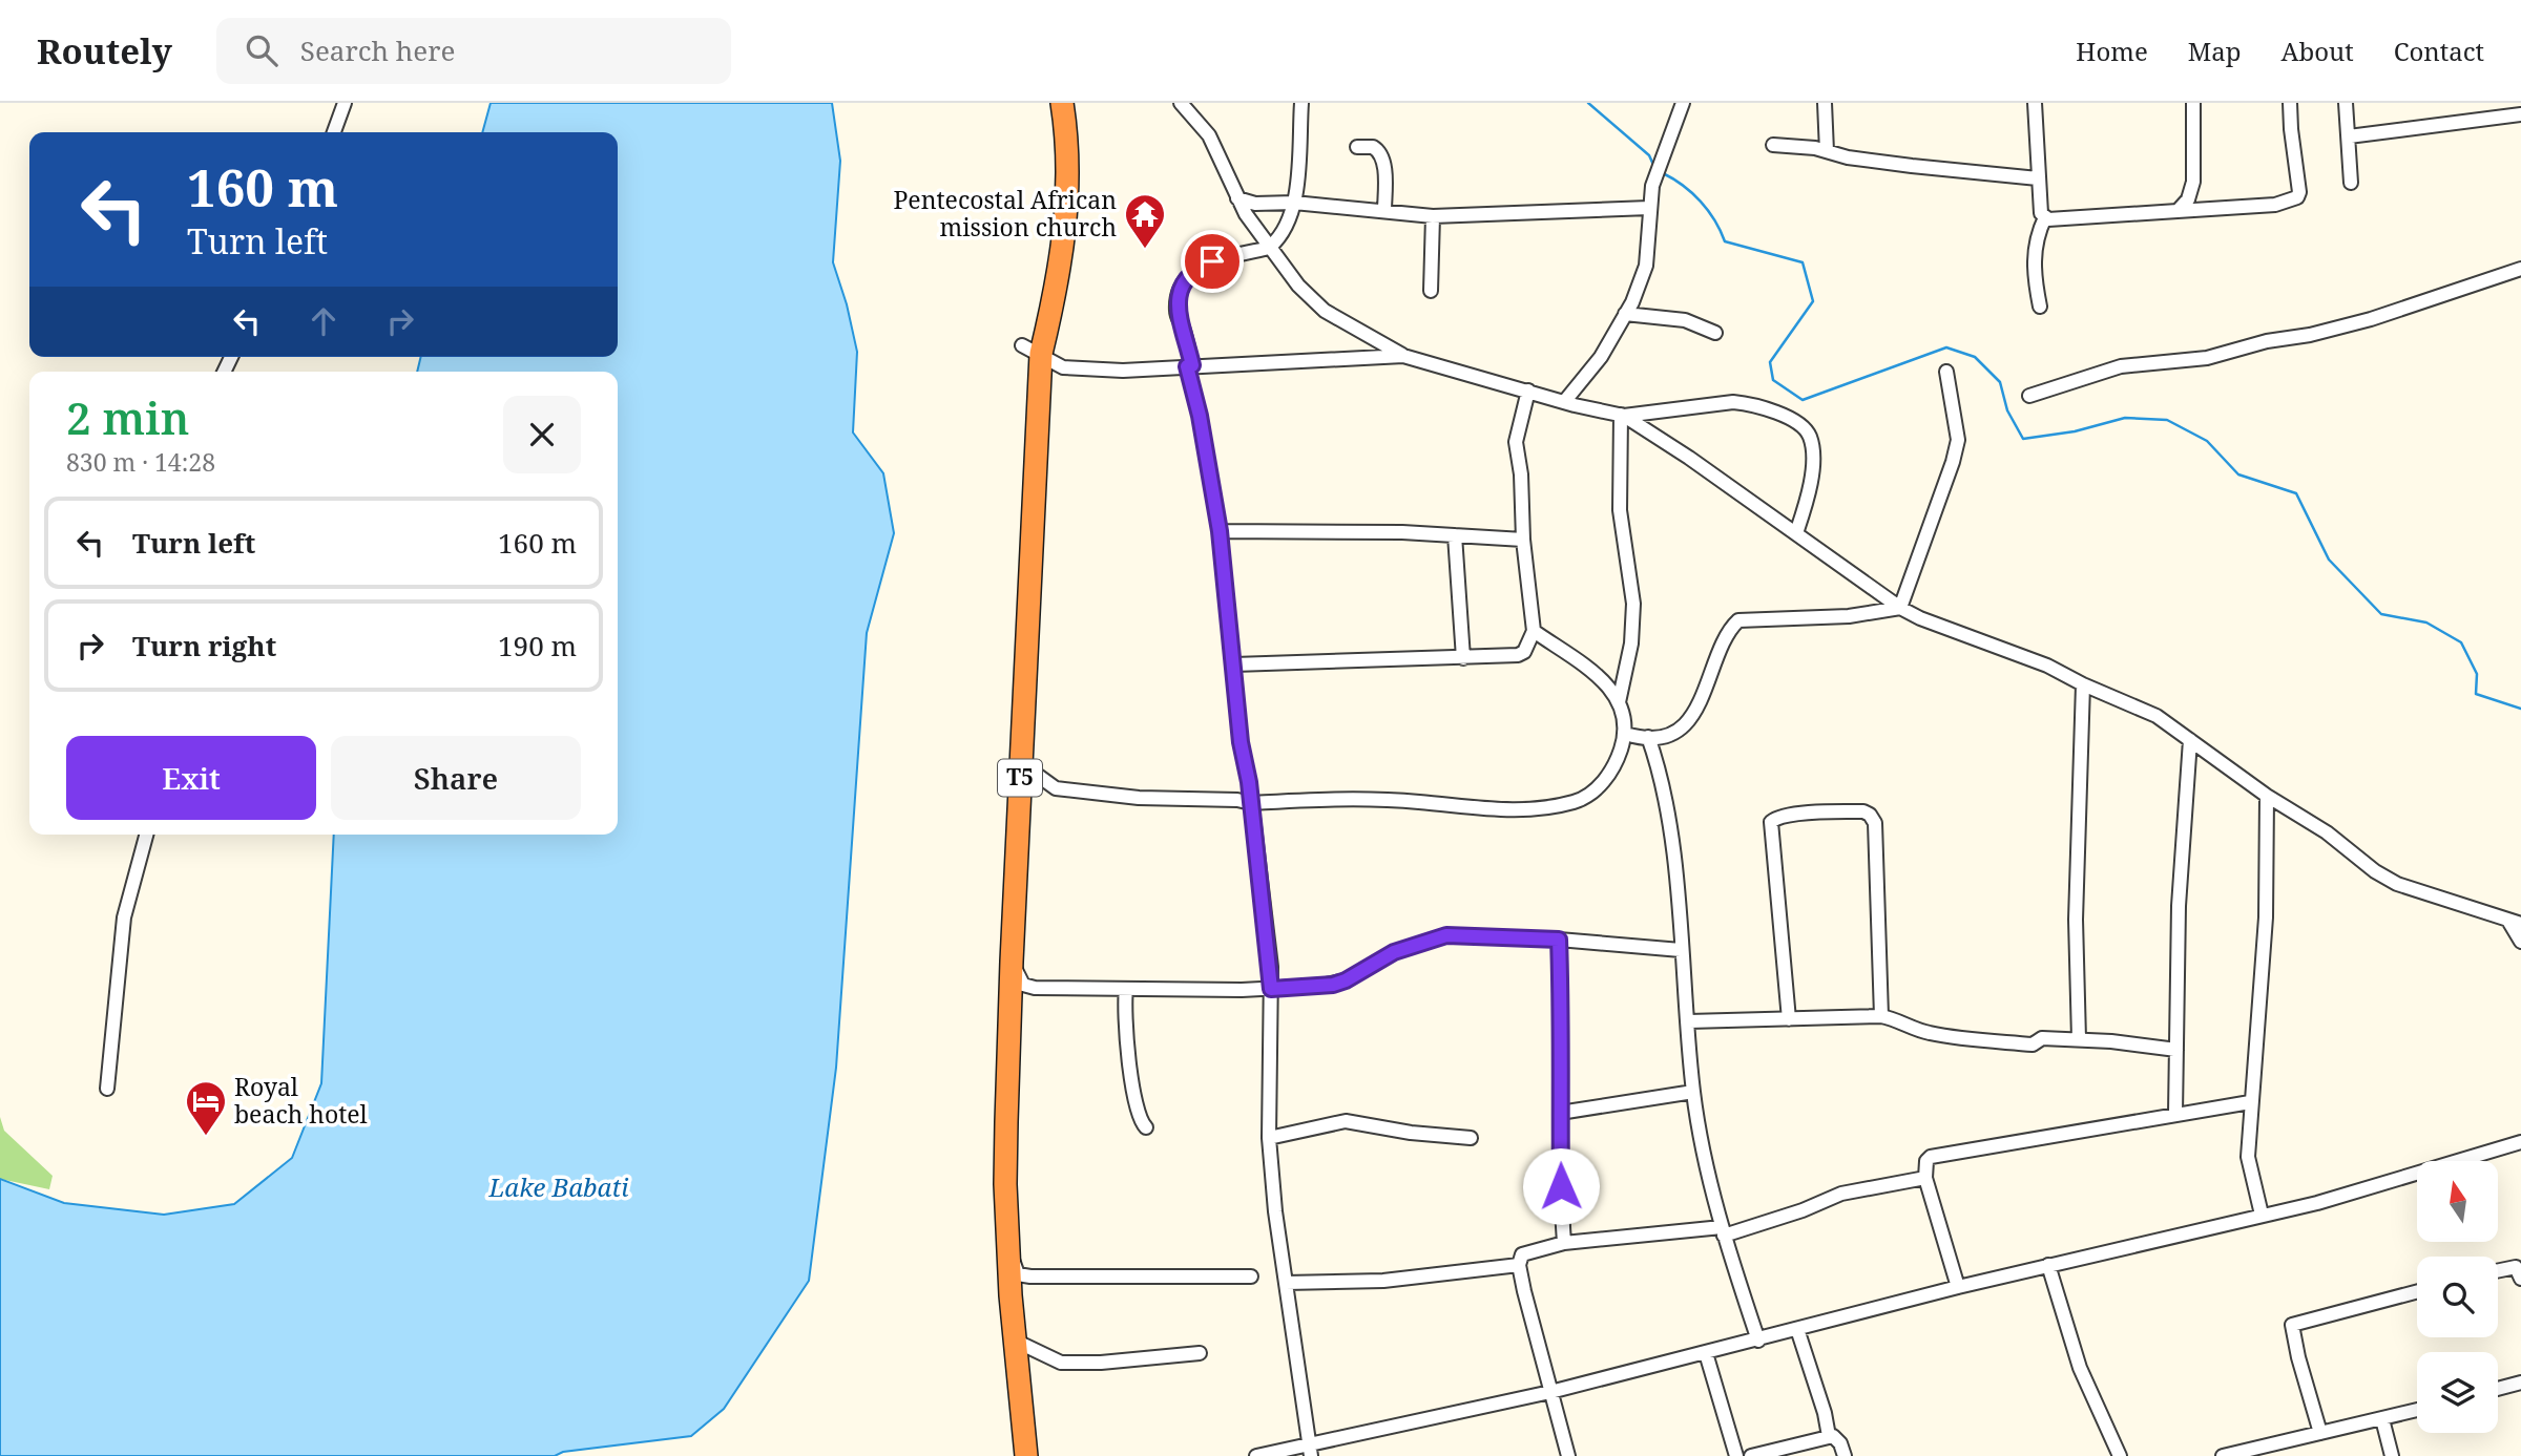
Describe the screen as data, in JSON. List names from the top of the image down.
{
  "streets": {
    "highway": ["T5"]
  },
  "water": ["Lake Babati"],
  "places": {
    "temple": ["Pentecostal African mission church"],
    "hotel": ["Royal beach hotel"]
  },
  "north": "top",
  "page": {
    "header": "Routely",
    "search": "Search here",
    "nav": [
      "Home",
      "Map",
      "About",
      "Contact"
    ],
    "turn": ["160 m", "Turn left"],
    "heading": ["2 min", "830 m · 14:28"],
    "list": [
      {
        "name": "Turn left",
        "value": "160 m"
      },
      {
        "name": "Turn right",
        "value": "190 m"
      }
    ],
    "buttons": ["Exit", "Share"]
  }
}
